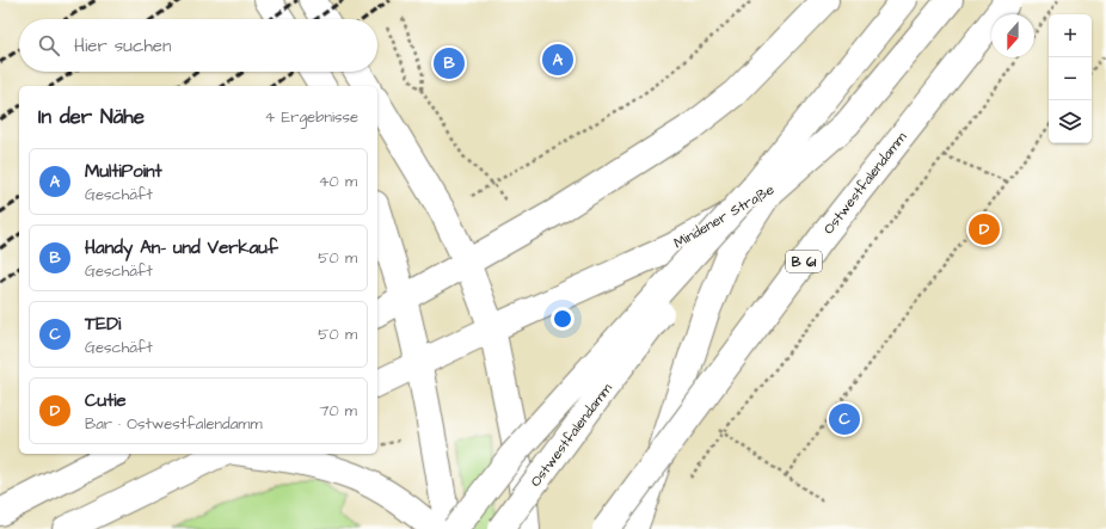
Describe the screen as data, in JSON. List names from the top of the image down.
{
  "streets": {
    "main road": ["Ostwestfalendamm", "Mindener Straße", "B 61"]
  },
  "crossings": [
    ["Ostwestfalendamm", "Mindener Straße"]
  ],
  "north": "bottom",
  "page": {
    "map_buttons": ["+", "−"],
    "search": "Hier suchen",
    "pins": [
      "A",
      "B",
      "D",
      "C"
    ],
    "heading": ["In der Nähe", "4 Ergebnisse"],
    "list": [
      {
        "mark": "A",
        "name": "MultiPoint",
        "note": "Geschäft",
        "value": "40 m"
      },
      {
        "mark": "B",
        "name": "Handy An- und Verkauf",
        "note": "Geschäft",
        "value": "50 m"
      },
      {
        "mark": "C",
        "name": "TEDi",
        "note": "Geschäft",
        "value": "50 m"
      },
      {
        "mark": "D",
        "name": "Cutie",
        "note": "Bar · Ostwestfalendamm",
        "value": "70 m"
      }
    ]
  }
}
